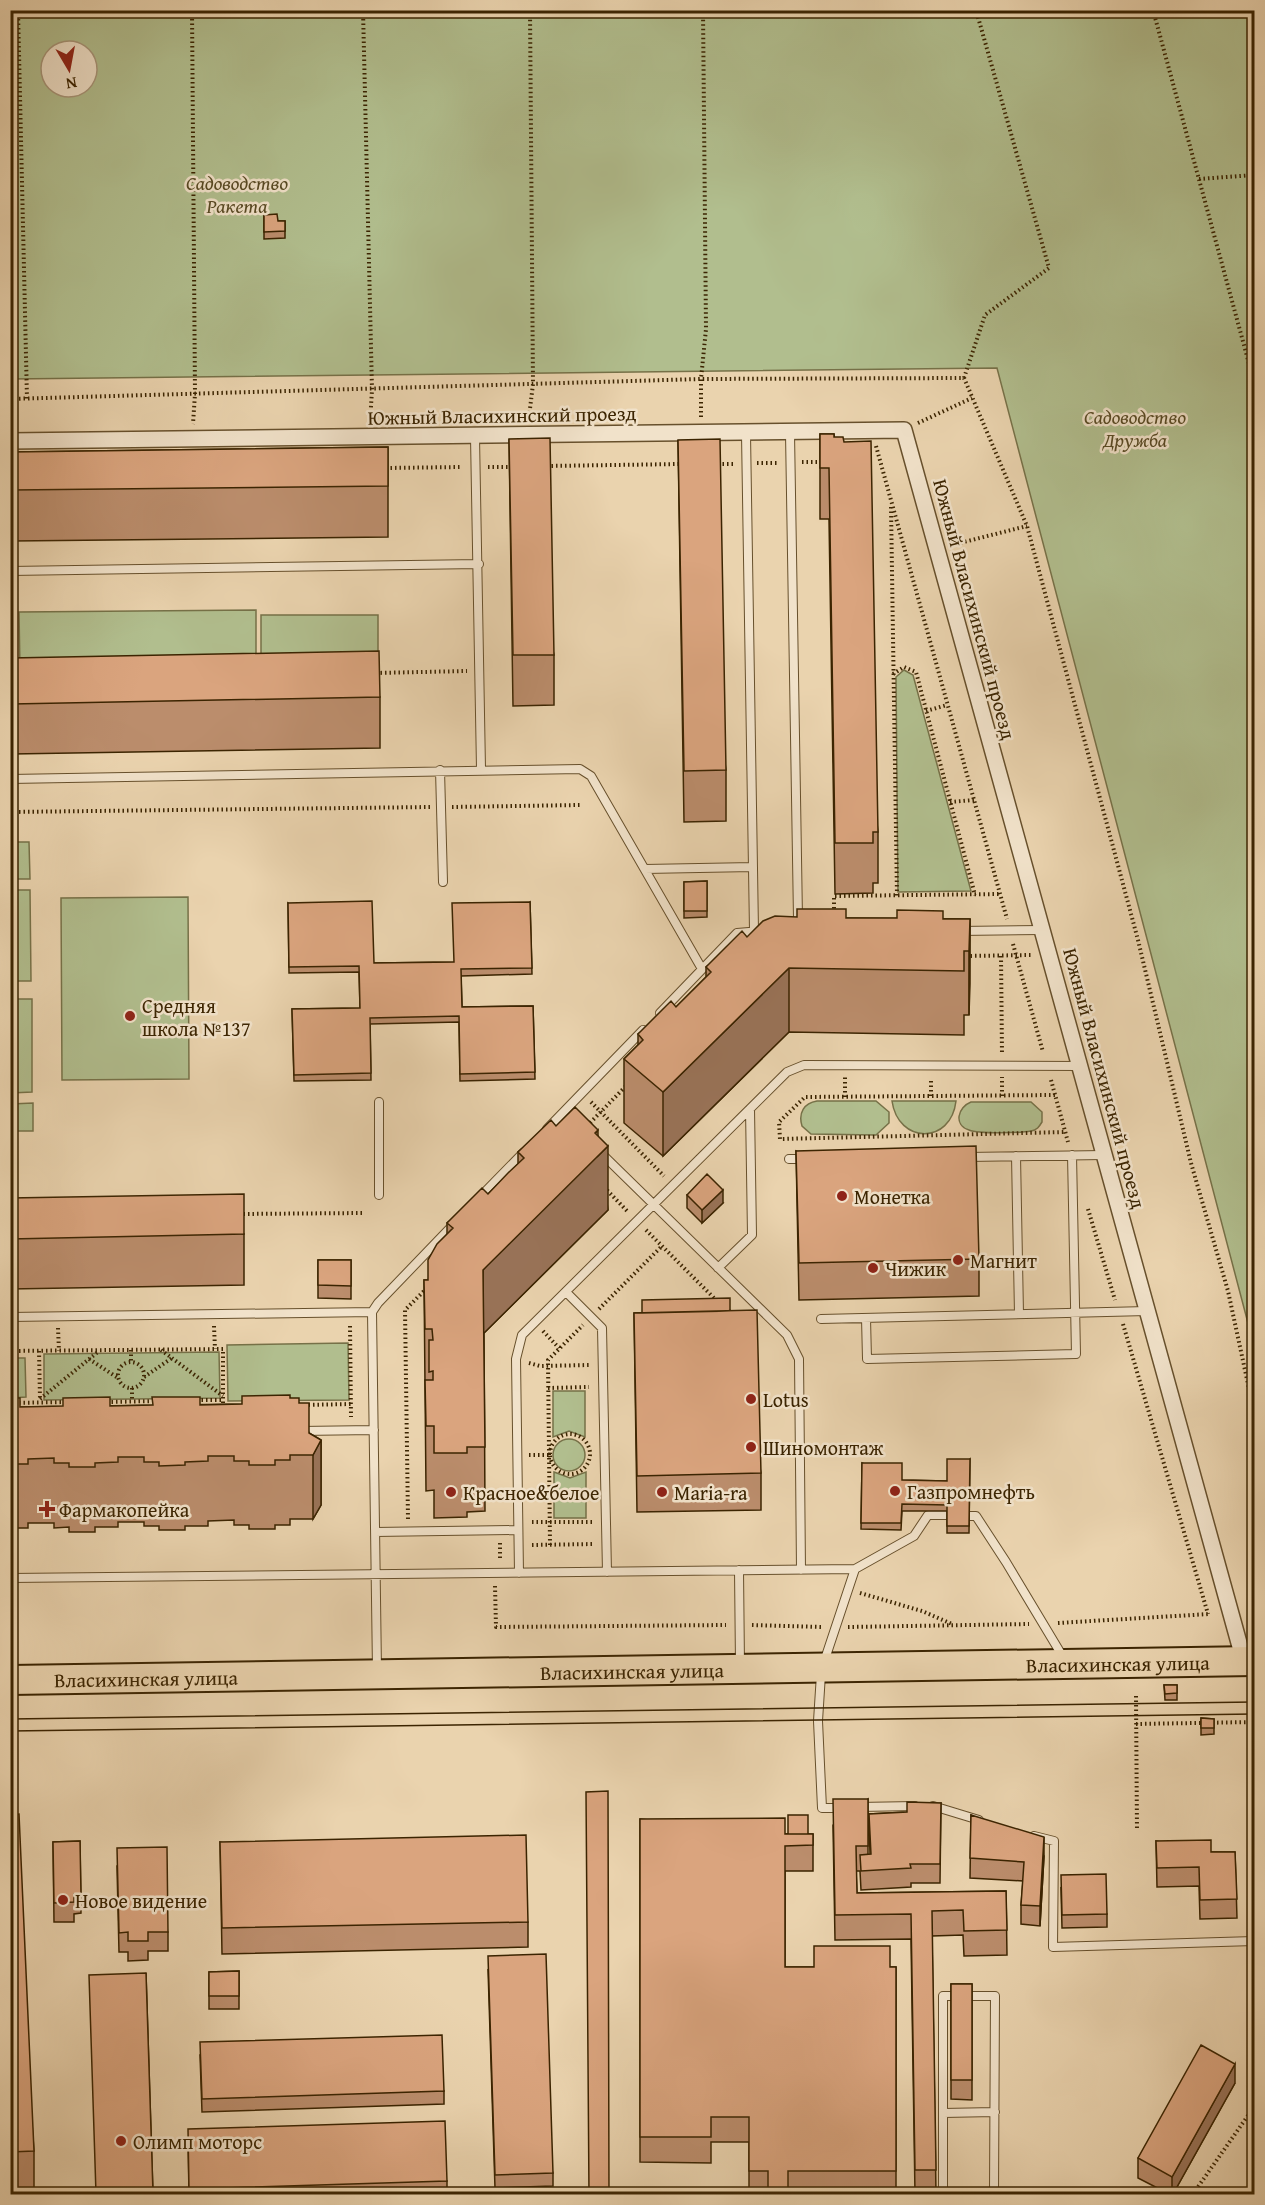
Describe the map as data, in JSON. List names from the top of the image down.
{
  "streets": {
    "highway": ["Власихинская улица"],
    "street": ["Южный Власихинский проезд"]
  },
  "crossings": [
    ["Южный Власихинский проезд", "Власихинская улица"]
  ],
  "parks": ["Садоводство Ракета", "Садоводство Дружба"],
  "places": {
    "other": [
      "Средняя школа №137",
      "Монетка",
      "Магнит",
      "Чижик",
      "Lotus",
      "Шиномонтаж",
      "Газпромнефть",
      "Красное&белое",
      "Maria-ra",
      "Новое видение",
      "Олимп моторс"
    ],
    "health": ["Фармакопейка"]
  },
  "north": "bottom"
}
